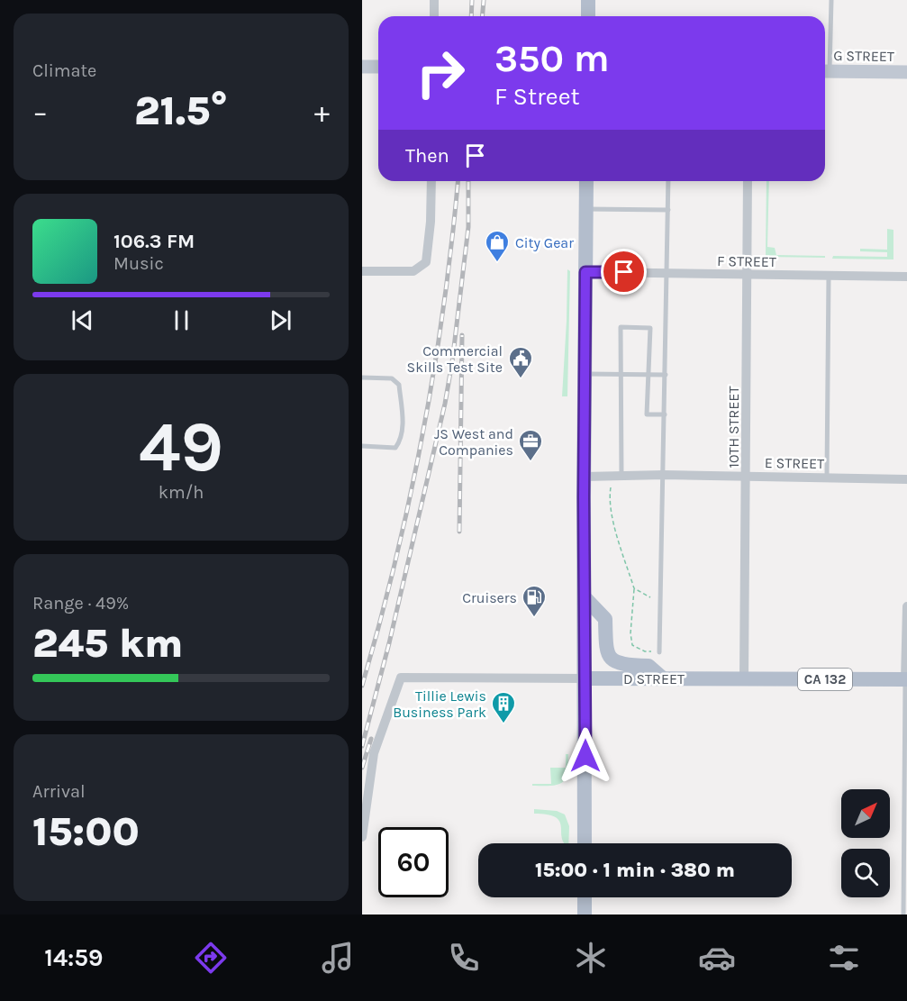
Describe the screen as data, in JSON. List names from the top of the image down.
{
  "streets": {
    "main road": ["G STREET", "D STREET", "CA 132"],
    "street": ["F STREET", "10TH STREET", "E STREET"]
  },
  "crossings": [
    ["F STREET", "10TH STREET"],
    ["10TH STREET", "E STREET"],
    ["10TH STREET", "D STREET"]
  ],
  "places": {
    "shop": ["City Gear"],
    "public building": ["Commercial Skills Test Site"],
    "office": ["JS West and Companies"],
    "fuel station": ["Cruisers"],
    "building": ["Tillie Lewis Business Park"]
  },
  "north": "top right",
  "page": {
    "tile": [
      "Climate",
      ["49", "km/h"],
      ["Range · 49%", "245 km"],
      ["Arrival", "15:00"]
    ],
    "turn": ["350 m", "F Street"],
    "heat": ["−", "21.5°", "+"],
    "then": "Then",
    "song": ["106.3 FM", "Music"],
    "limit": "60",
    "trip": "15:00 · 1 min · 380 m",
    "tabs": "14:59"
  }
}
